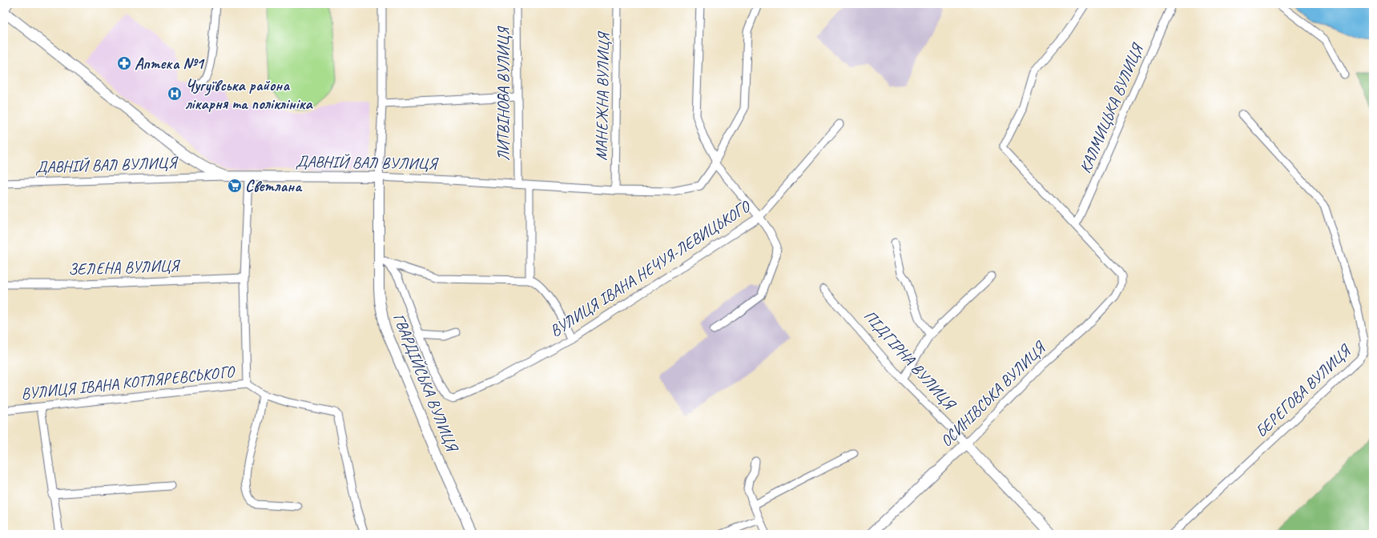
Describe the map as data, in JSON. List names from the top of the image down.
{
  "streets": {
    "main road": [
      "ДАВНІЙ ВАЛ ВУЛИЦЯ",
      "ПІДГІРНА ВУЛИЦЯ",
      "ГВАРДІЙСЬКА ВУЛИЦЯ",
      "ОСИНІВСЬКА ВУЛИЦЯ"
    ],
    "street": [
      "ЛИТВІНОВА ВУЛИЦЯ",
      "МАНЕЖНА ВУЛИЦЯ",
      "КАЛМИЦЬКА ВУЛИЦЯ",
      "ЗЕЛЕНА ВУЛИЦЯ",
      "ВУЛИЦЯ ІВАНА НЕЧУЯ-ЛЕВИЦЬКОГО",
      "ВУЛИЦЯ ІВАНА КОТЛЯРЕВСЬКОГО",
      "БЕРЕГОВА ВУЛИЦЯ"
    ]
  },
  "crossings": [
    ["ЛИТВІНОВА ВУЛИЦЯ", "ДАВНІЙ ВАЛ ВУЛИЦЯ"],
    ["МАНЕЖНА ВУЛИЦЯ", "ДАВНІЙ ВАЛ ВУЛИЦЯ"],
    ["КАЛМИЦЬКА ВУЛИЦЯ", "ОСИНІВСЬКА ВУЛИЦЯ"],
    ["ДАВНІЙ ВАЛ ВУЛИЦЯ", "ГВАРДІЙСЬКА ВУЛИЦЯ"],
    ["ПІДГІРНА ВУЛИЦЯ", "ОСИНІВСЬКА ВУЛИЦЯ"]
  ],
  "places": {
    "pharmacy": ["Аптека №1"],
    "hospital": ["Чугуївська района лікарня та поліклініка"],
    "supermarket": ["Светлана"]
  }
}
